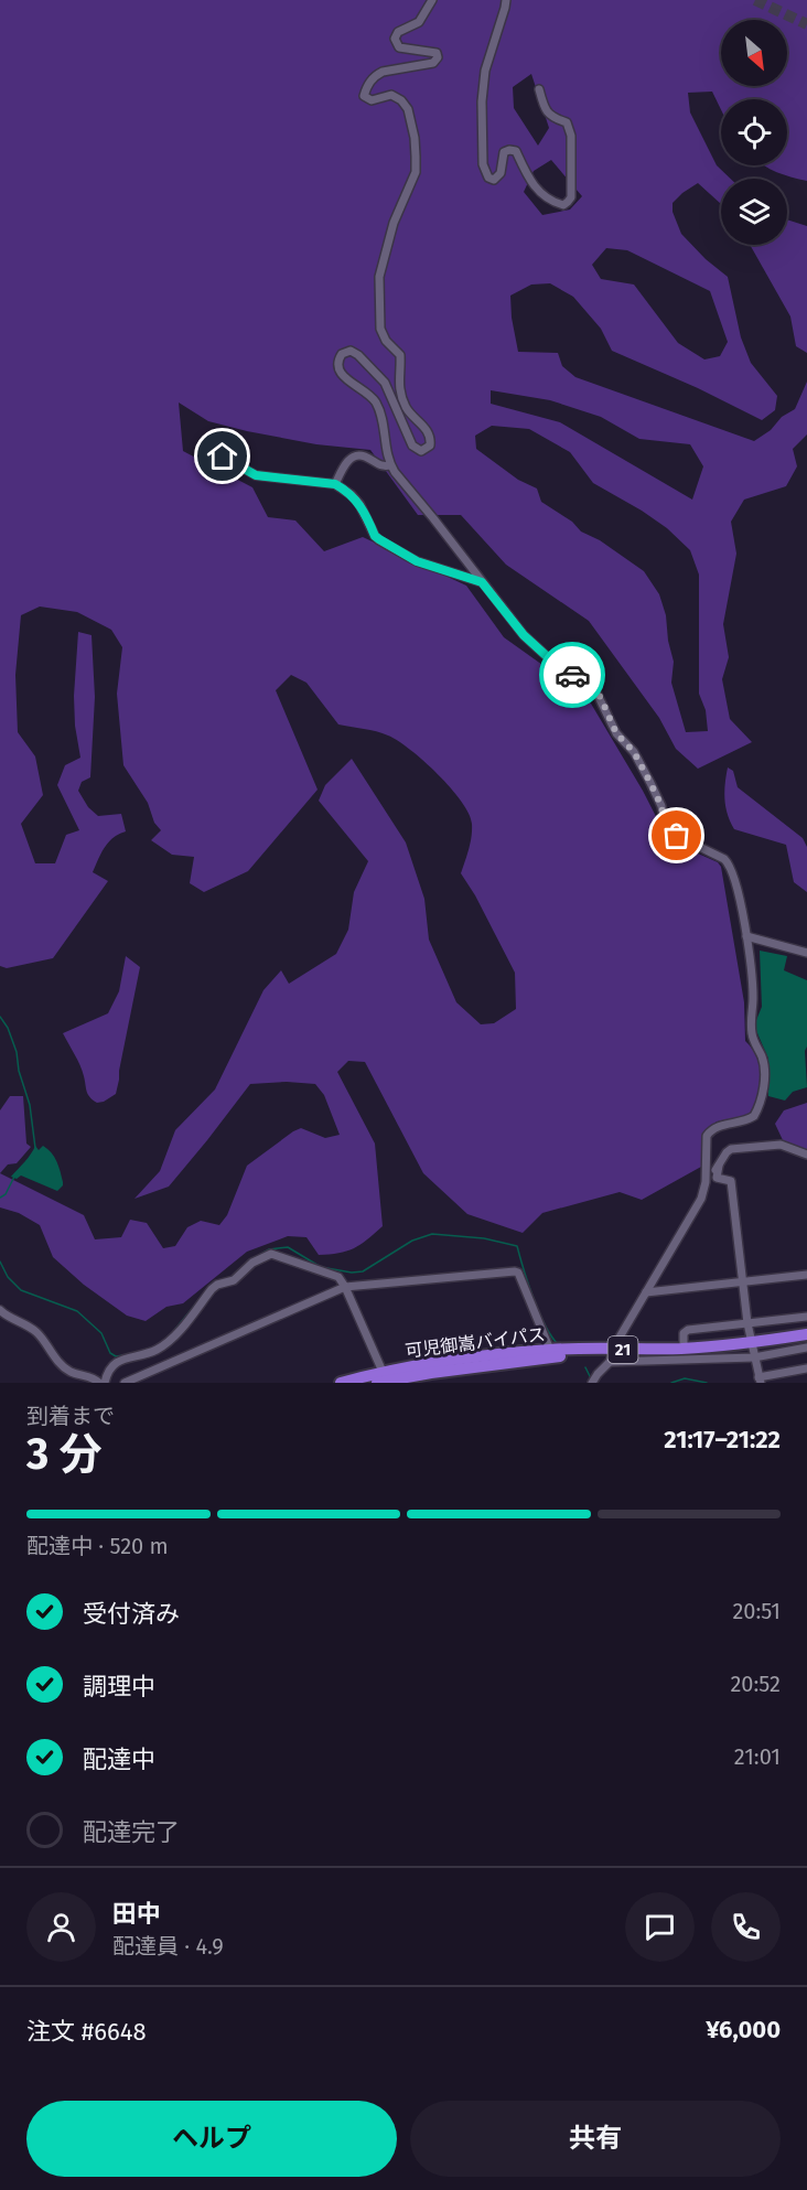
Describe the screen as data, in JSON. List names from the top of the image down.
{
  "streets": {
    "highway": ["可児御嵩バイパス", "21"]
  },
  "north": "bottom right",
  "page": {
    "heading": ["3 分", "到着まで", "21:17–21:22"],
    "panel": [
      "田中",
      "配達員 · 4.9",
      "注文 #6648",
      "¥6,000"
    ],
    "bar": "配達中 · 520 m",
    "list": [
      ["受付済み", "20:51"],
      ["調理中", "20:52"],
      ["配達中", "21:01"],
      "配達完了"
    ],
    "buttons": ["ヘルプ", "共有"]
  }
}
